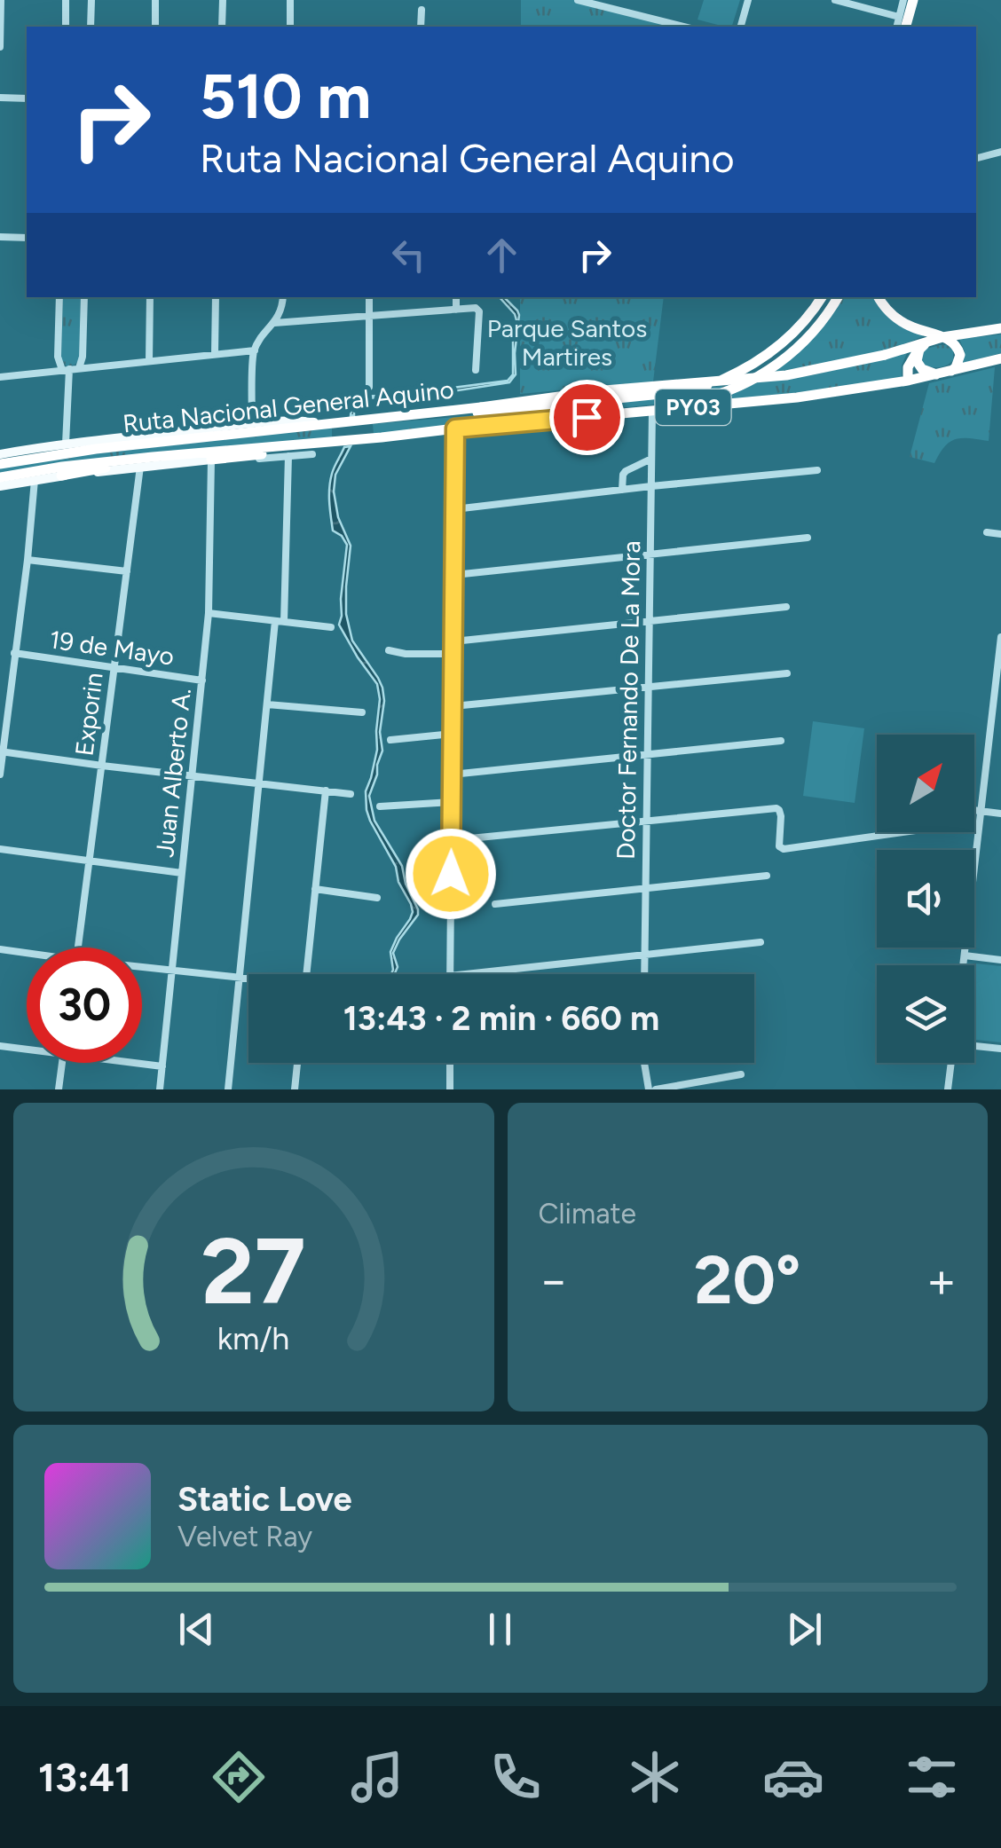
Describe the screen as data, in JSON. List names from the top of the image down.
{
  "streets": {
    "highway": ["Ruta Nacional General Aquino", "PY03"],
    "street": [
      "19 de Mayo",
      "Doctor Fernando De La Mora",
      "Exporin",
      "Juan Alberto A."
    ]
  },
  "crossings": [
    ["Ruta Nacional General Aquino", "PY03"],
    ["Ruta Nacional General Aquino", "Doctor Fernando De La Mora"],
    ["PY03", "Doctor Fernando De La Mora"],
    ["PY03", "Exporin"],
    ["PY03", "Juan Alberto A."],
    ["19 de Mayo", "Exporin"],
    ["19 de Mayo", "Juan Alberto A."]
  ],
  "parks": ["Parque Santos Martires"],
  "north": "top right",
  "page": {
    "turn": ["510 m", "Ruta Nacional General Aquino"],
    "limit": "30",
    "trip": "13:43 · 2 min · 660 m",
    "tile": "Climate",
    "heat": ["−", "20°", "+"],
    "song": ["Static Love", "Velvet Ray"],
    "tabs": "13:41",
    "gauge": ["27", "km/h"]
  }
}
